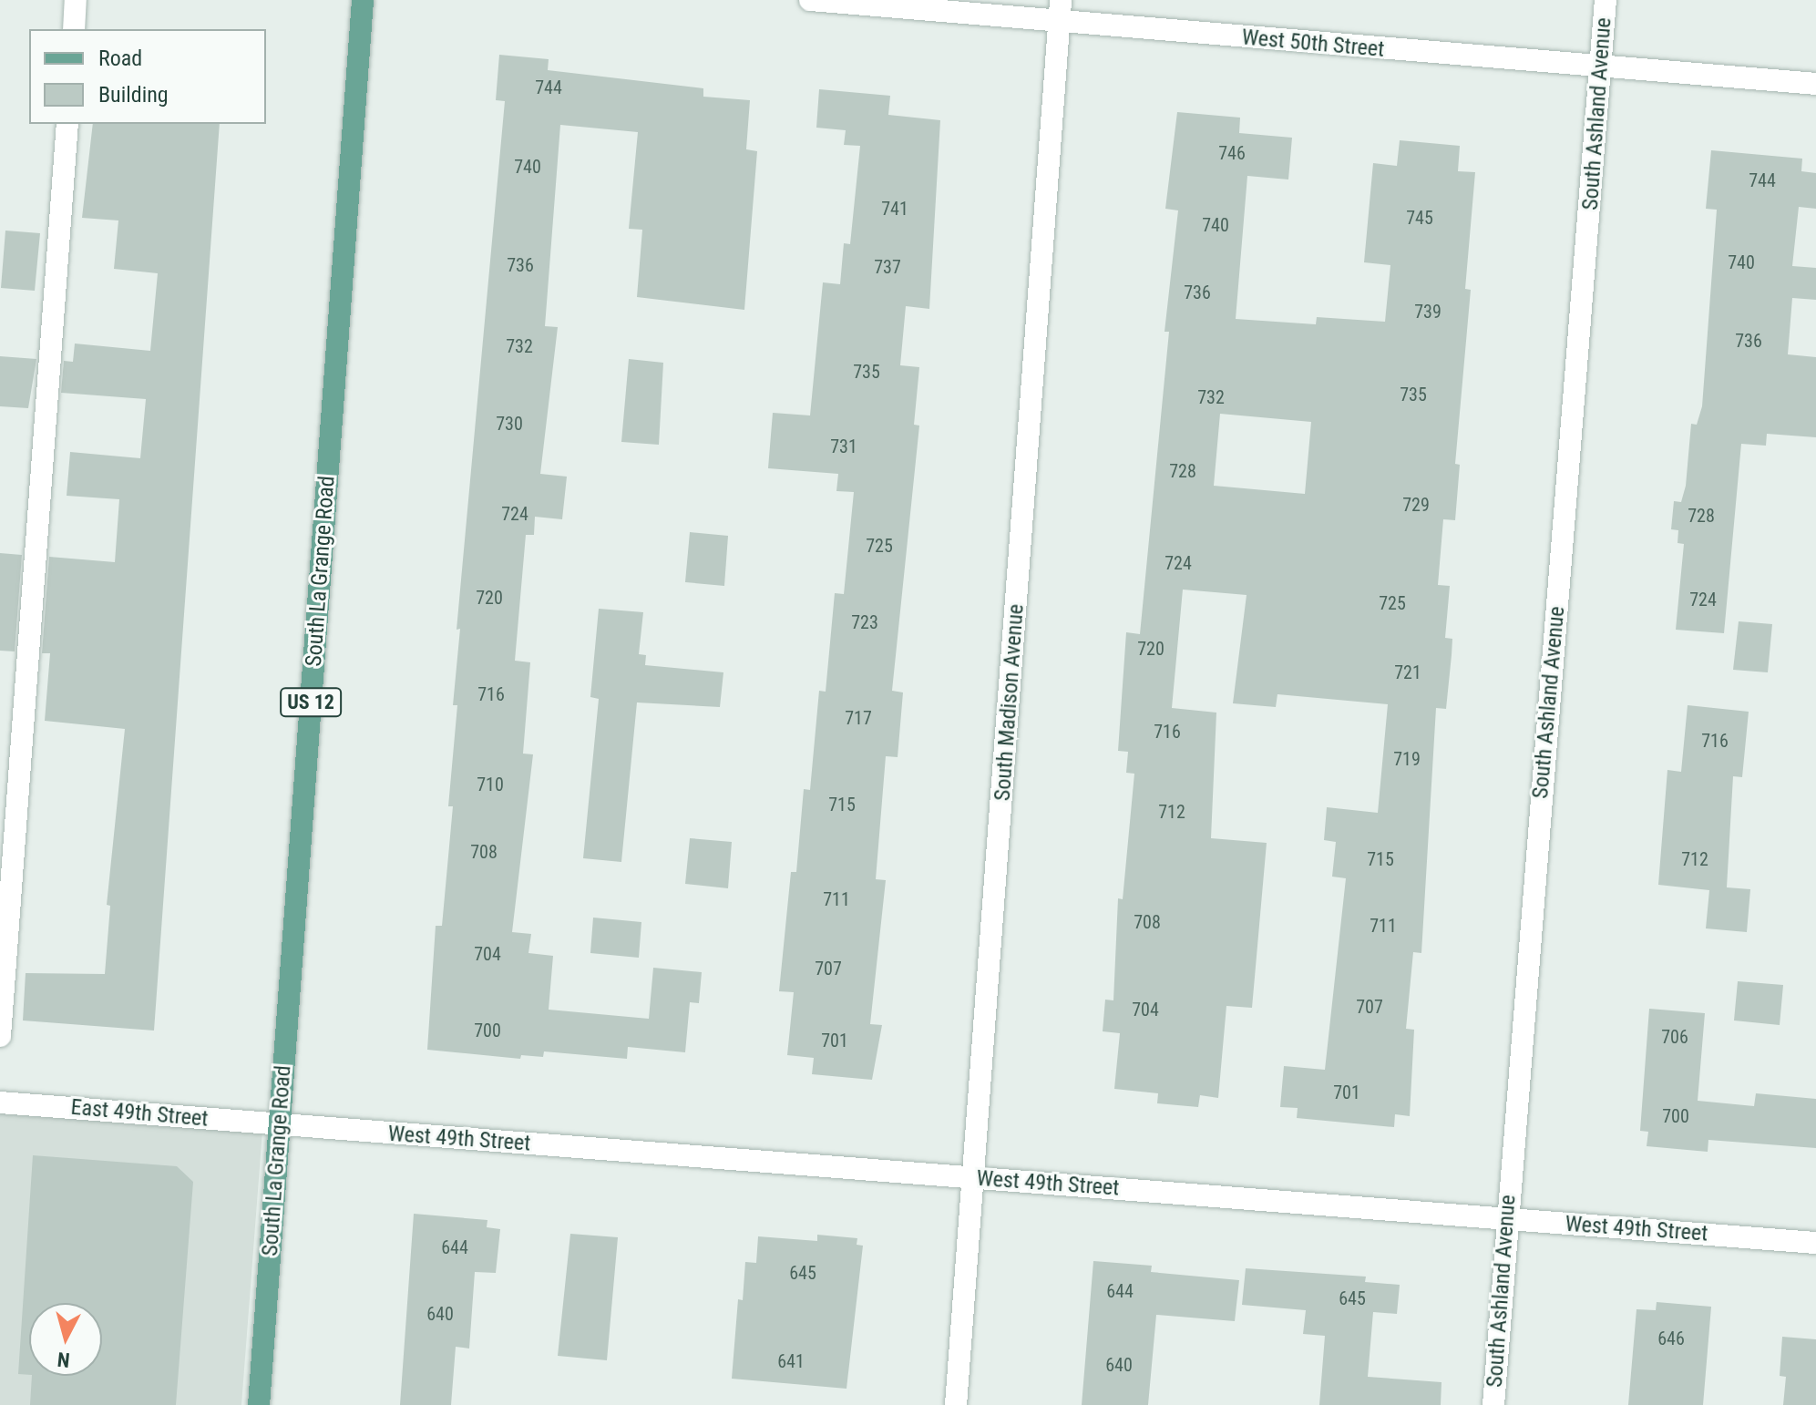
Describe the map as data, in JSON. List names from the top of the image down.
{
  "streets": {
    "main road": ["South La Grange Road", "US 12"],
    "street": [
      "West 50th Street",
      "South Ashland Avenue",
      "South Madison Avenue",
      "East 49th Street",
      "West 49th Street"
    ]
  },
  "crossings": [
    ["West 50th Street", "South Ashland Avenue"],
    ["West 50th Street", "South Madison Avenue"],
    ["South Ashland Avenue", "West 49th Street"],
    ["South La Grange Road", "East 49th Street"],
    ["South La Grange Road", "West 49th Street"],
    ["South Madison Avenue", "West 49th Street"],
    ["East 49th Street", "West 49th Street"]
  ],
  "house_numbers": [
    "744",
    "746",
    "740",
    "744",
    "741",
    "745",
    "740",
    "740",
    "736",
    "737",
    "736",
    "739",
    "736",
    "732",
    "735",
    "735",
    "732",
    "730",
    "731",
    "728",
    "729",
    "724",
    "728",
    "725",
    "724",
    "720",
    "724",
    "725",
    "723",
    "720",
    "721",
    "716",
    "717",
    "716",
    "716",
    "719",
    "710",
    "715",
    "712",
    "708",
    "715",
    "712",
    "711",
    "708",
    "711",
    "704",
    "707",
    "707",
    "704",
    "700",
    "706",
    "701",
    "701",
    "700",
    "644",
    "645",
    "644",
    "645",
    "640",
    "646",
    "641",
    "640"
  ],
  "legend": ["Road", "Building"],
  "north": "bottom"
}
